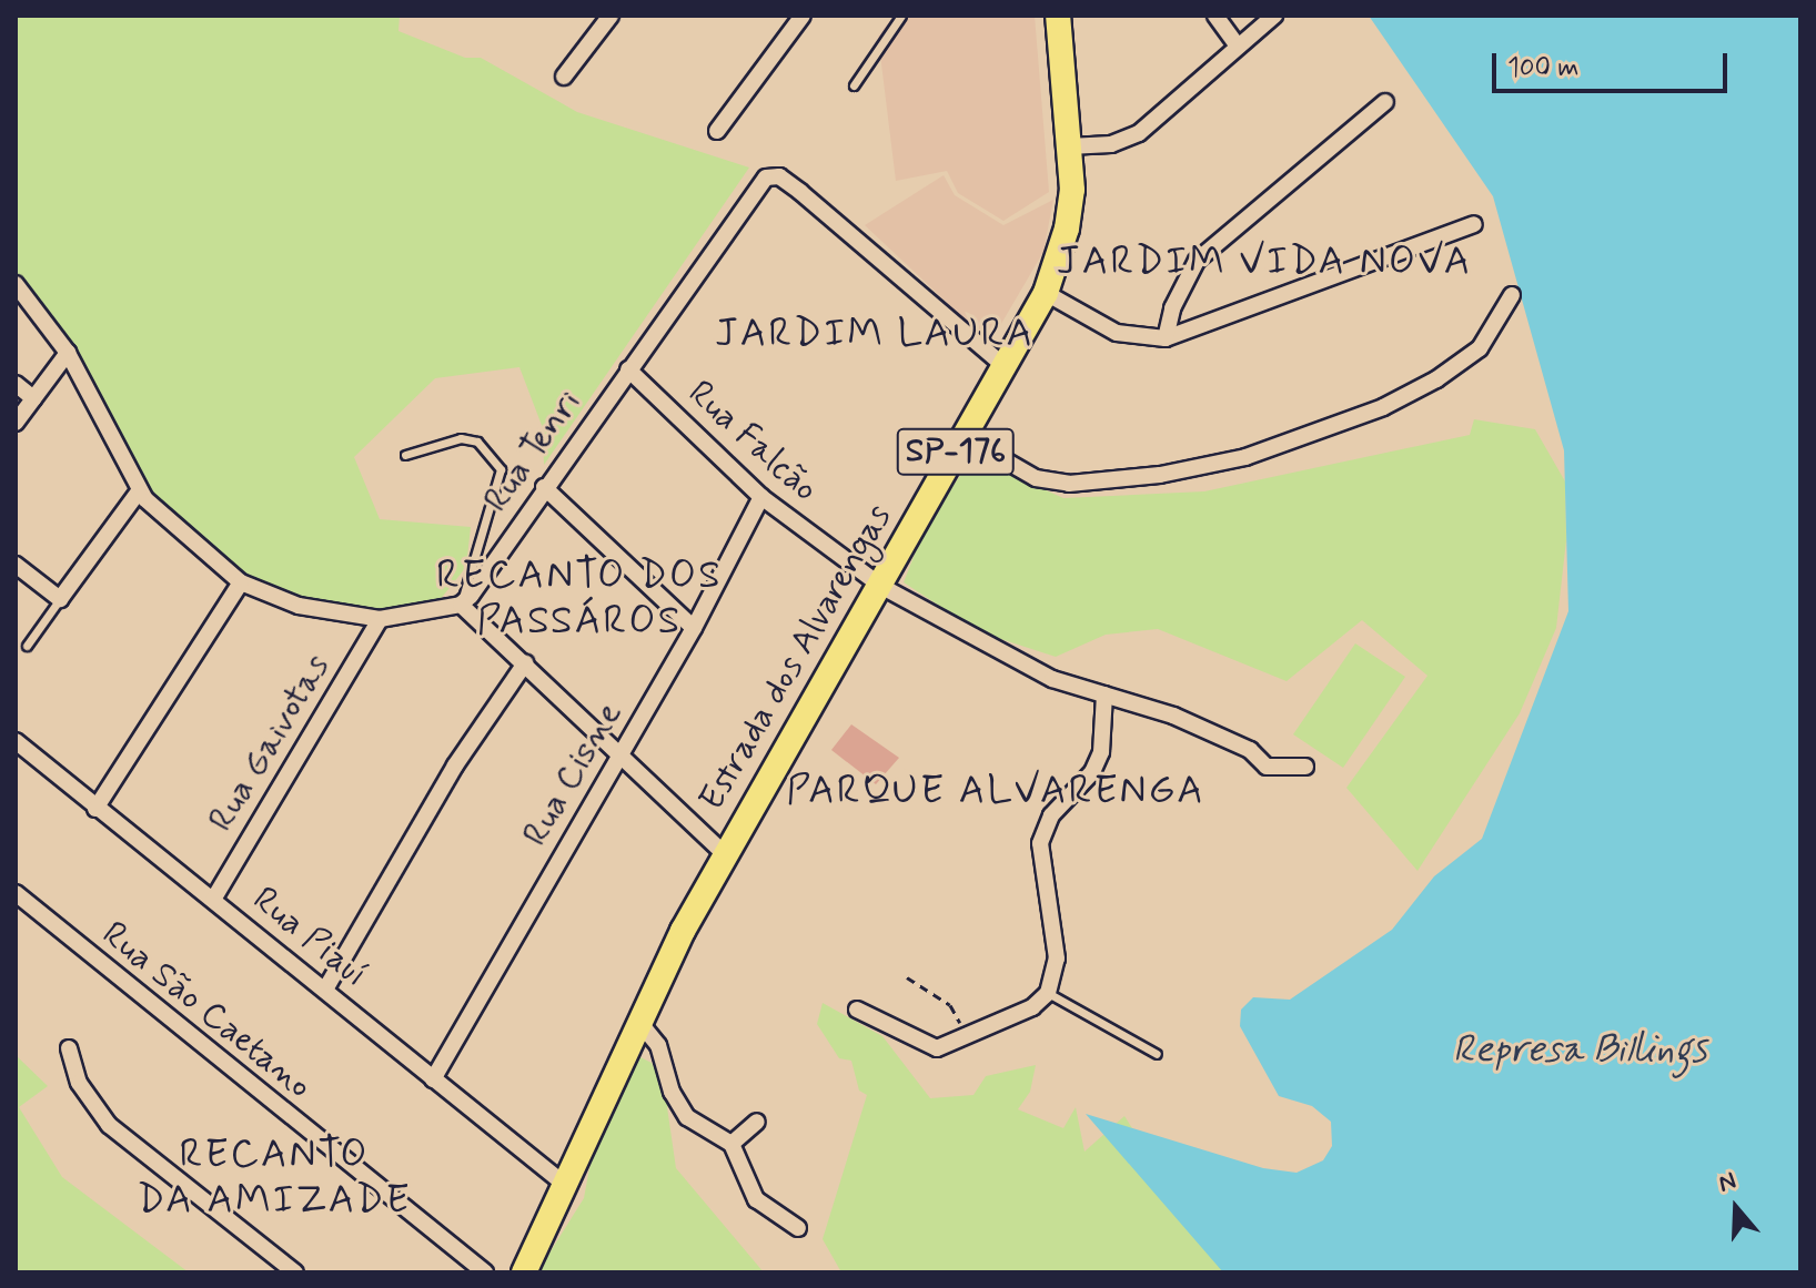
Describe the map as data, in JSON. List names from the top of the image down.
{
  "streets": {
    "main road": ["SP-176", "Estrada dos Alvarengas"],
    "street": [
      "Rua Falcão",
      "Rua Tenri",
      "Rua Gaivotas",
      "Rua Cisne",
      "Rua Piauí",
      "Rua São Caetano"
    ]
  },
  "crossings": [
    ["Rua Falcão", "Rua Tenri"],
    ["Rua Falcão", "Estrada dos Alvarengas"],
    ["Rua Falcão", "Rua Cisne"],
    ["Rua Tenri", "Estrada dos Alvarengas"],
    ["Estrada dos Alvarengas", "Rua Piauí"],
    ["Rua Gaivotas", "Rua Piauí"],
    ["Rua Cisne", "Rua Piauí"]
  ],
  "districts": [
    "JARDIM VIDA NOVA",
    "JARDIM LAURA",
    "RECANTO DOS PASSÁROS",
    "PARQUE ALVARENGA",
    "RECANTO DA AMIZADE"
  ],
  "water": ["Represa Billings"],
  "scale_bar": "100 m",
  "north": "top"
}
